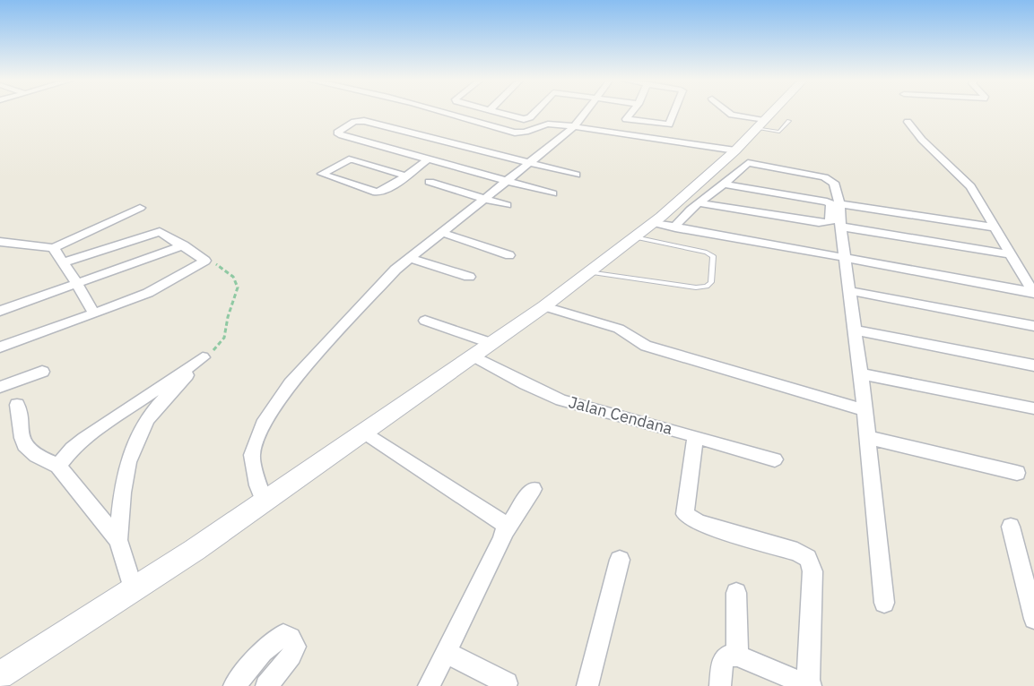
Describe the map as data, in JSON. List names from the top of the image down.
{
  "streets": {
    "street": ["Jalan Cendana"]
  }
}
